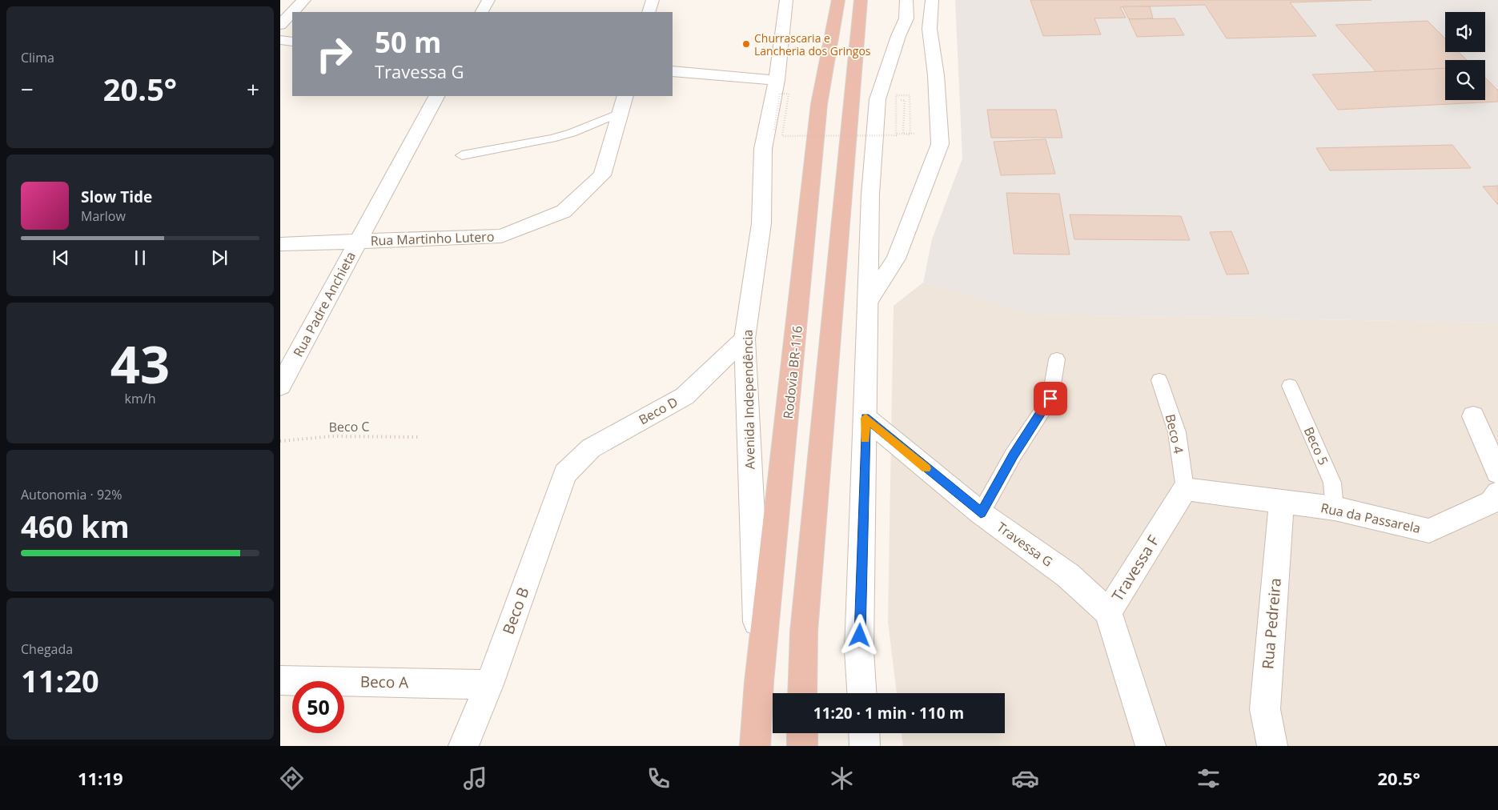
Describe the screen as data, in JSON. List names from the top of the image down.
{
  "streets": {
    "highway": ["Rodovia BR-116"],
    "street": [
      "Rua Martinho Lutero",
      "Rua Padre Anchieta",
      "Avenida Independência",
      "Beco D",
      "Rua da Passarela",
      "Travessa G",
      "Travessa F",
      "Beco B",
      "Rua Pedreira",
      "Beco A"
    ],
    "lane": ["Beco 4", "Beco 5"],
    "path": ["Beco C"]
  },
  "crossings": [
    ["Rua Martinho Lutero", "Rua Padre Anchieta"],
    ["Rodovia BR-116", "Avenida Independência"],
    ["Avenida Independência", "Beco D"],
    ["Beco D", "Beco B"],
    ["Beco 4", "Travessa F"],
    ["Beco 5", "Rua da Passarela"],
    ["Rua da Passarela", "Rua Pedreira"],
    ["Travessa G", "Travessa F"],
    ["Beco B", "Beco A"]
  ],
  "places": ["Churrascaria e Lancheria dos Gringos"],
  "page": {
    "tile": [
      "Clima",
      ["43", "km/h"],
      ["Autonomia · 92%", "460 km"],
      ["Chegada", "11:20"]
    ],
    "turn": ["50 m", "Travessa G"],
    "heat": ["−", "20.5°", "+"],
    "song": ["Slow Tide", "Marlow"],
    "limit": "50",
    "trip": "11:20 · 1 min · 110 m",
    "tabs": ["11:19", "20.5°"]
  }
}
